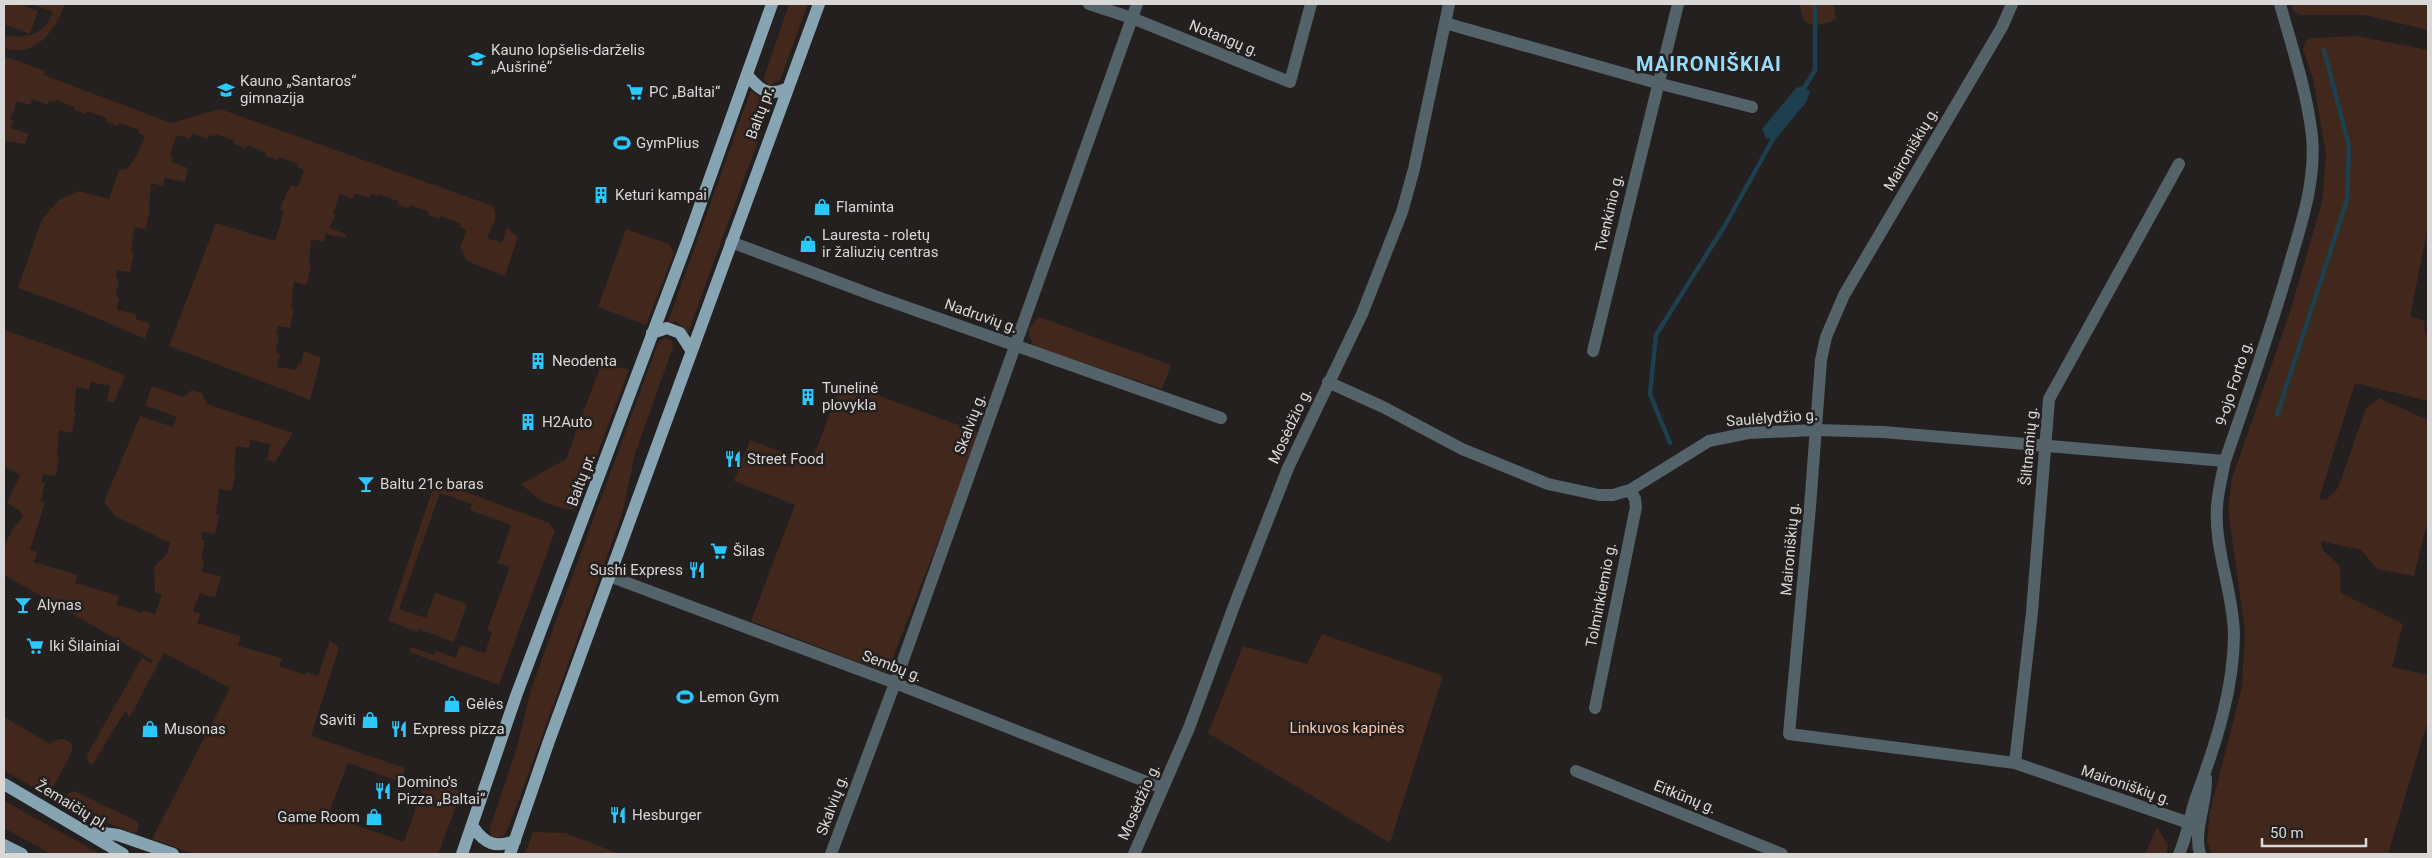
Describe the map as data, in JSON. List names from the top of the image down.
{
  "streets": {
    "main road": ["Baltų pr.", "Žemaičių pl."],
    "street": [
      "Notangų g.",
      "Maironiškių g.",
      "Tvenkinio g.",
      "Nadruvių g.",
      "9-ojo Forto g.",
      "Saulėlydžio g.",
      "Skalvių g.",
      "Mosėdžio g.",
      "Šiltnamių g.",
      "Tolminkiemio g.",
      "Sembų g.",
      "Eitkūnų g."
    ]
  },
  "crossings": [
    ["Notangų g.", "Skalvių g."],
    ["Baltų pr.", "Nadruvių g."],
    ["Baltų pr.", "Sembų g."],
    ["Maironiškių g.", "9-ojo Forto g."],
    ["Maironiškių g.", "Saulėlydžio g."],
    ["Maironiškių g.", "Šiltnamių g."],
    ["Nadruvių g.", "Skalvių g."],
    ["9-ojo Forto g.", "Saulėlydžio g."],
    ["Saulėlydžio g.", "Mosėdžio g."],
    ["Saulėlydžio g.", "Šiltnamių g."],
    ["Saulėlydžio g.", "Tolminkiemio g."],
    ["Skalvių g.", "Sembų g."],
    ["Mosėdžio g.", "Sembų g."]
  ],
  "districts": ["MAIRONIŠKIAI"],
  "parks": ["Linkuvos kapinės"],
  "places": {
    "school or university": ["Kauno lopšelis-darželis „Aušrinė“", "Kauno „Santaros“ gimnazija"],
    "supermarket": ["PC „Baltai“", "Šilas", "Iki Šilainiai"],
    "sports": ["GymPlius", "Lemon Gym"],
    "building": [
      "Keturi kampai",
      "Neodenta",
      "Tunelinė plovykla",
      "H2Auto"
    ],
    "shop": [
      "Flaminta",
      "Lauresta - roletų ir žaliuzių centras",
      "Gėlės",
      "Saviti",
      "Musonas",
      "Game Room"
    ],
    "restaurant": [
      "Street Food",
      "Sushi Express",
      "Express pizza",
      "Domino's Pizza „Baltai“",
      "Hesburger"
    ],
    "bar": ["Baltu 21c baras", "Alynas"]
  },
  "scale_bar": "50 m"
}
